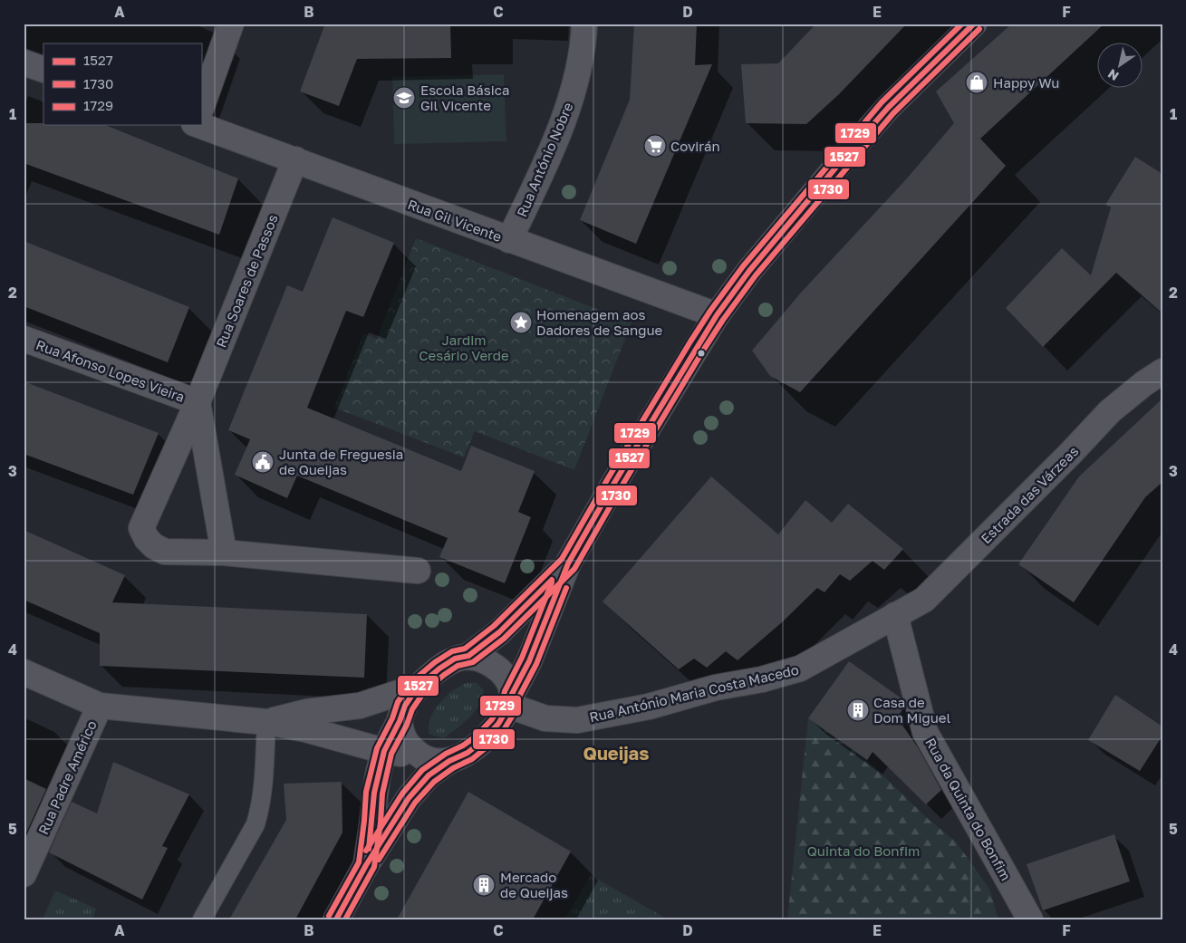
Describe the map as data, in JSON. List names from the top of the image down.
{
  "streets": {
    "street": [
      "Rua António Nobre",
      "Rua Gil Vicente",
      "Rua Soares de Passos",
      "Rua Afonso Lopes Vieira",
      "Estrada das Várzeas",
      "Rua António Maria Costa Macedo",
      "Rua Padre Américo",
      "Rua da Quinta do Bonfim"
    ]
  },
  "crossings": [
    ["Rua António Nobre", "Rua Gil Vicente"],
    ["Rua Gil Vicente", "Rua Soares de Passos"],
    ["Rua Soares de Passos", "Rua Afonso Lopes Vieira"],
    ["Estrada das Várzeas", "Rua António Maria Costa Macedo"],
    ["Estrada das Várzeas", "Rua da Quinta do Bonfim"],
    ["Rua António Maria Costa Macedo", "Rua da Quinta do Bonfim"]
  ],
  "districts": ["Queijas"],
  "parks": ["Jardim Cesário Verde", "Quinta do Bonfim"],
  "places": {
    "shop": ["Happy Wu"],
    "school or university": ["Escola Básica Gil Vicente"],
    "supermarket": ["Covirán"],
    "place": ["Homenagem aos Dadores de Sangue"],
    "public building": ["Junta de Freguesia de Queijas"],
    "building": ["Casa de Dom Miguel", "Mercado de Queijas"]
  },
  "lines": ["transit line 1527", "transit line 1729", "transit line 1730"],
  "legend": ["1527", "1730", "1729"],
  "north": "bottom left",
  "grid": {
    "columns": [
      "A",
      "B",
      "C",
      "D",
      "E",
      "F"
    ],
    "rows": [
      "1",
      "2",
      "3",
      "4",
      "5"
    ]
  }
}
